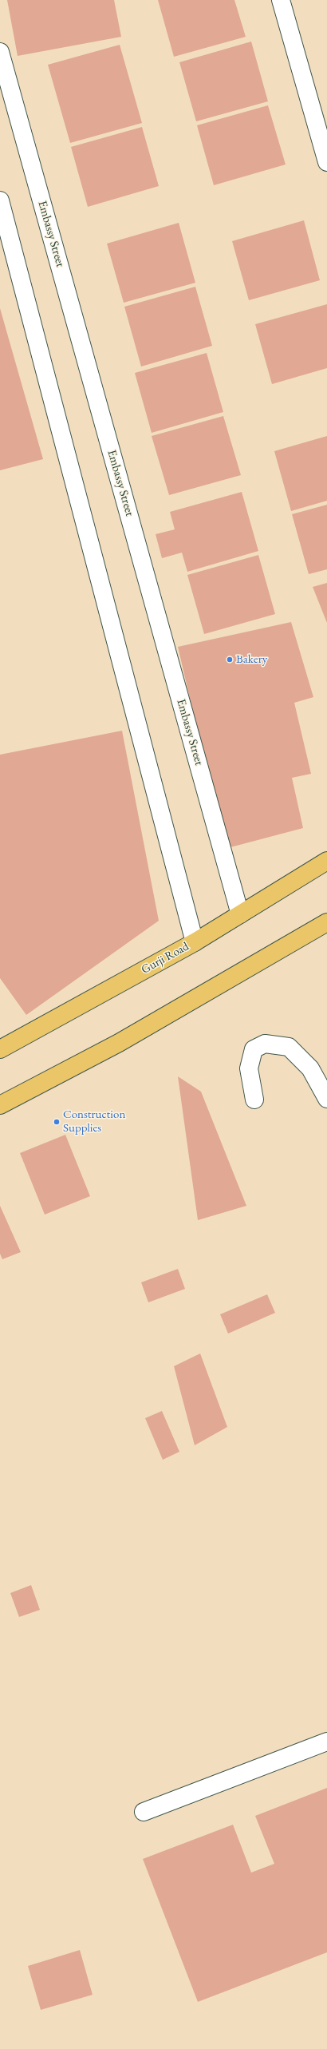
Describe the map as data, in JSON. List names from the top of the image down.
{
  "streets": {
    "highway": ["Gurji Road"],
    "street": ["Embassy Street"]
  },
  "crossings": [
    ["Embassy Street", "Gurji Road"]
  ],
  "places": ["Bakery", "Construction Supplies"]
}
